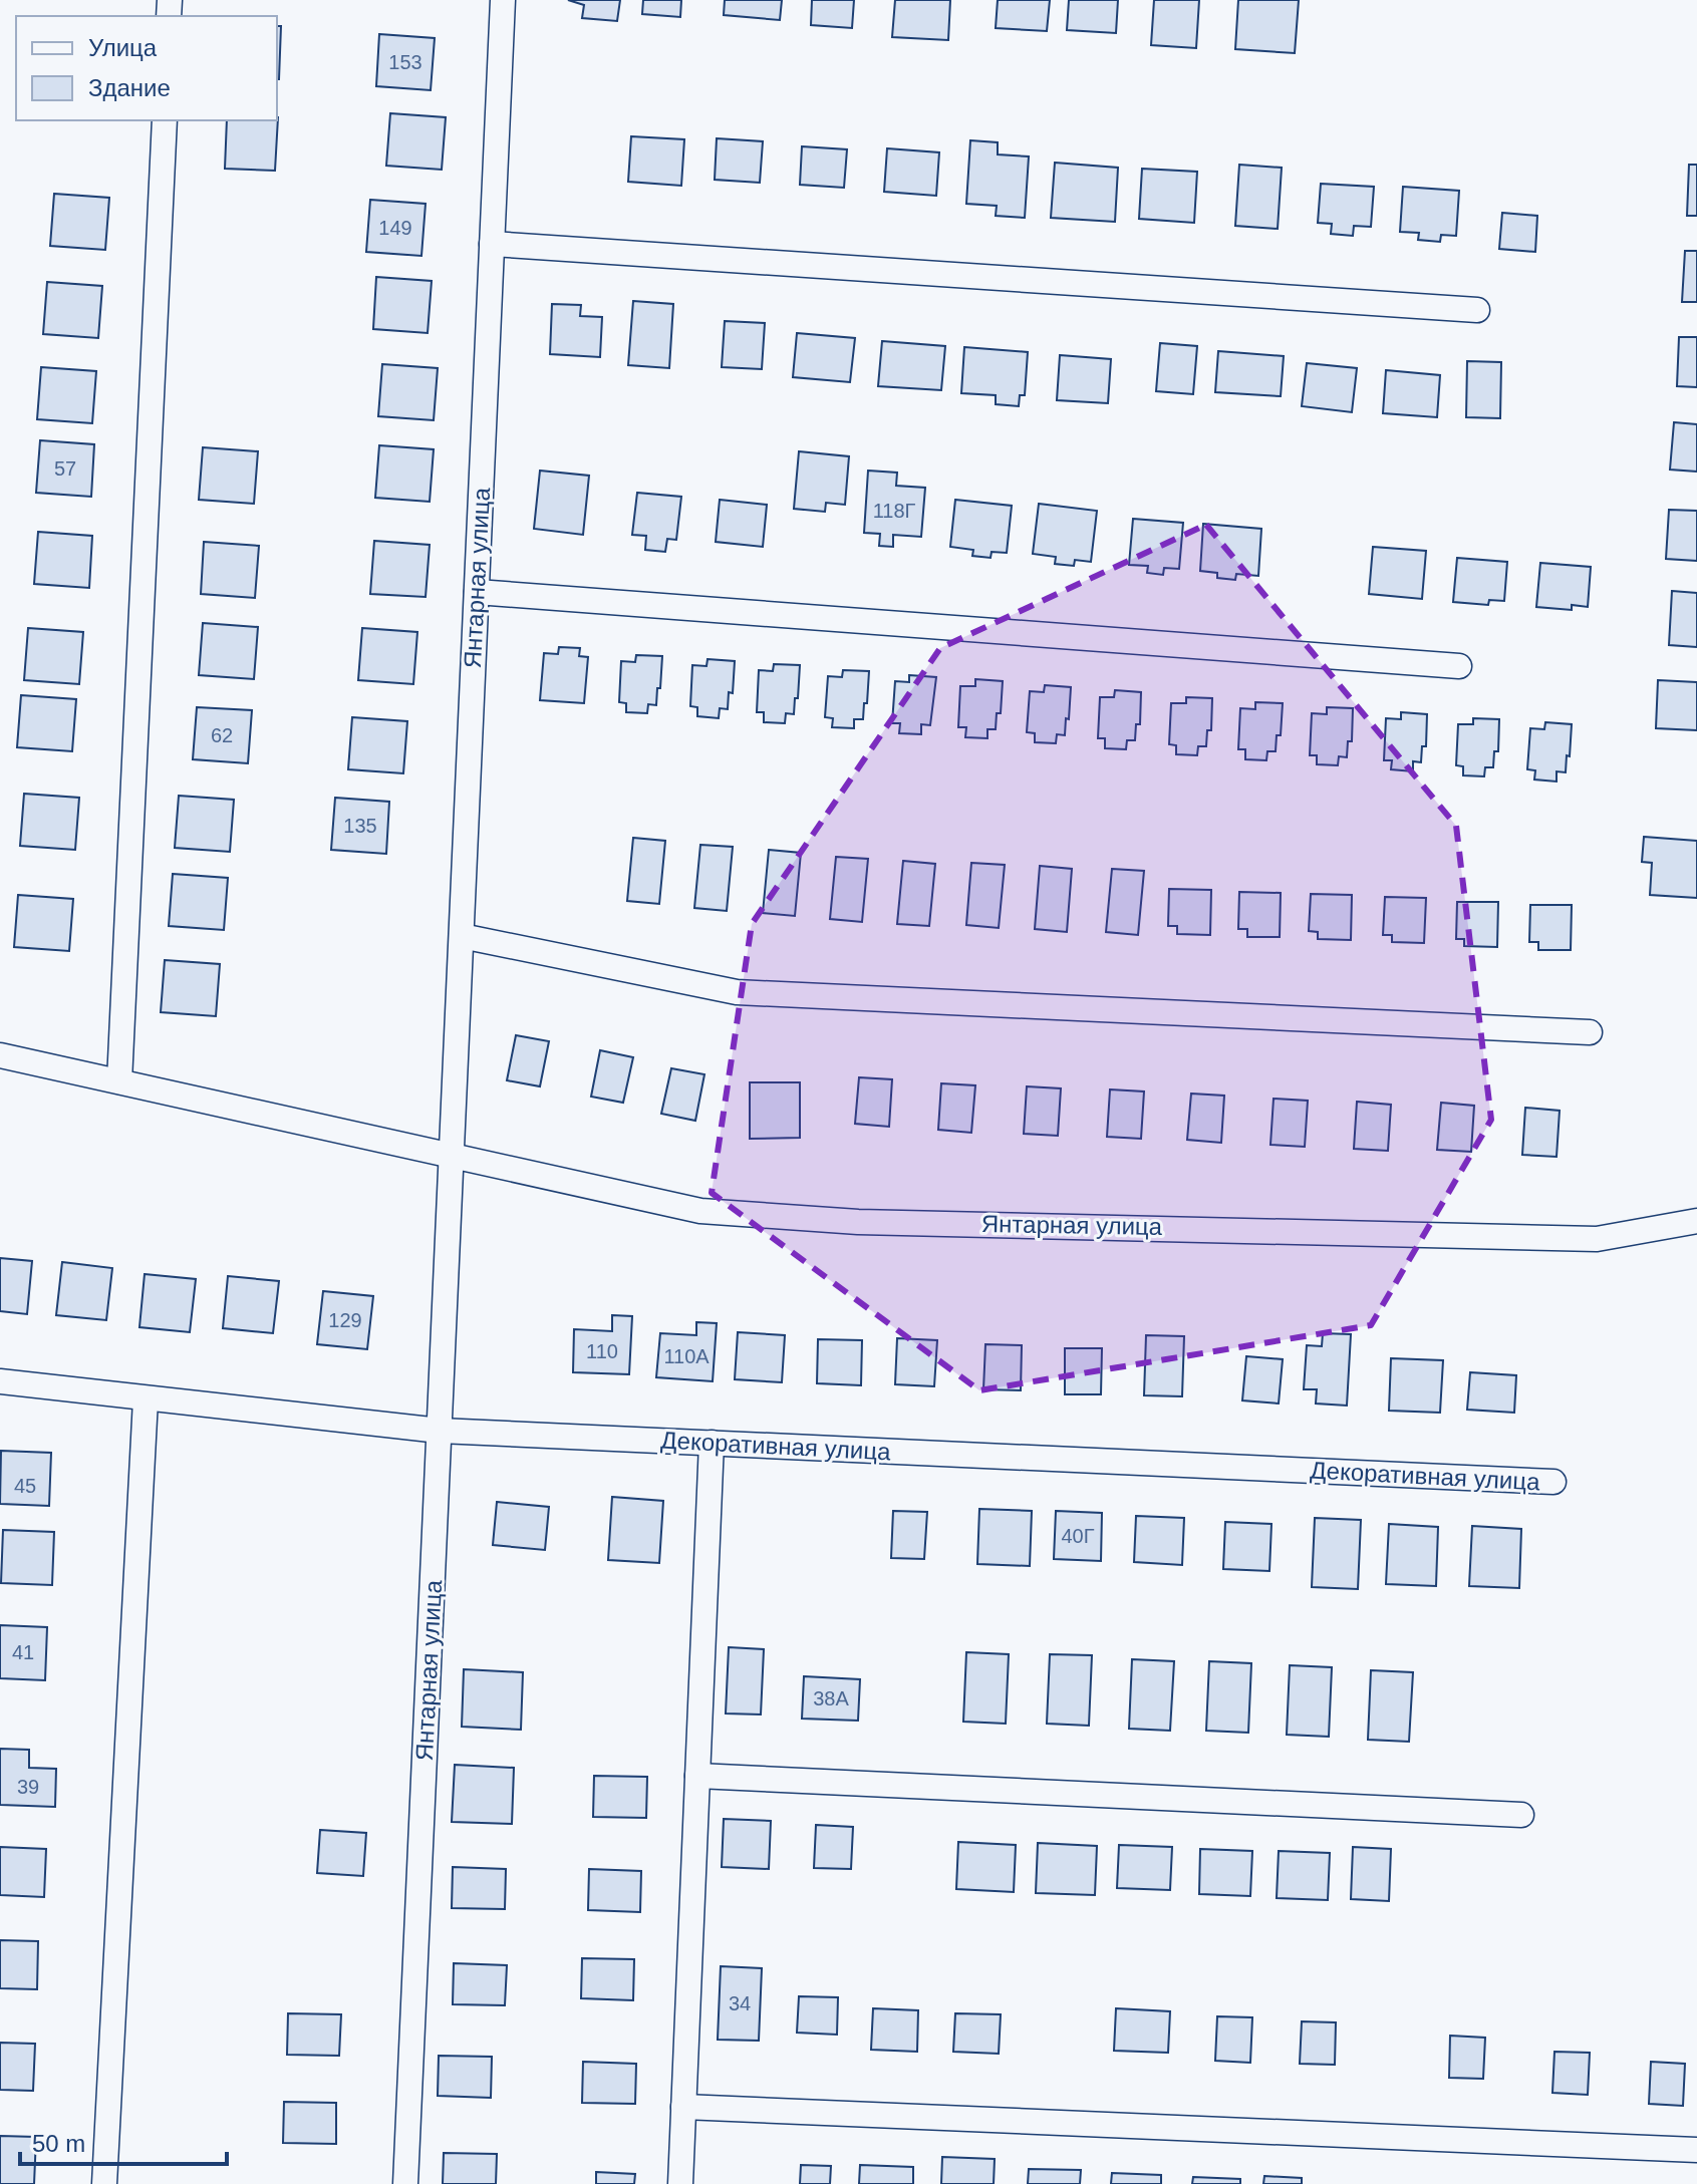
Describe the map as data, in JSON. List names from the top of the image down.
{
  "streets": {
    "street": ["Янтарная улица", "Декоративная улица"]
  },
  "crossings": [
    ["Янтарная улица", "Декоративная улица"]
  ],
  "house_numbers": [
    "153",
    "149",
    "57",
    "118Г",
    "62",
    "135",
    "129",
    "110",
    "110А",
    "45",
    "40Г",
    "41",
    "38А",
    "39",
    "34"
  ],
  "legend": ["Улица", "Здание"],
  "scale_bar": "50 m"
}
